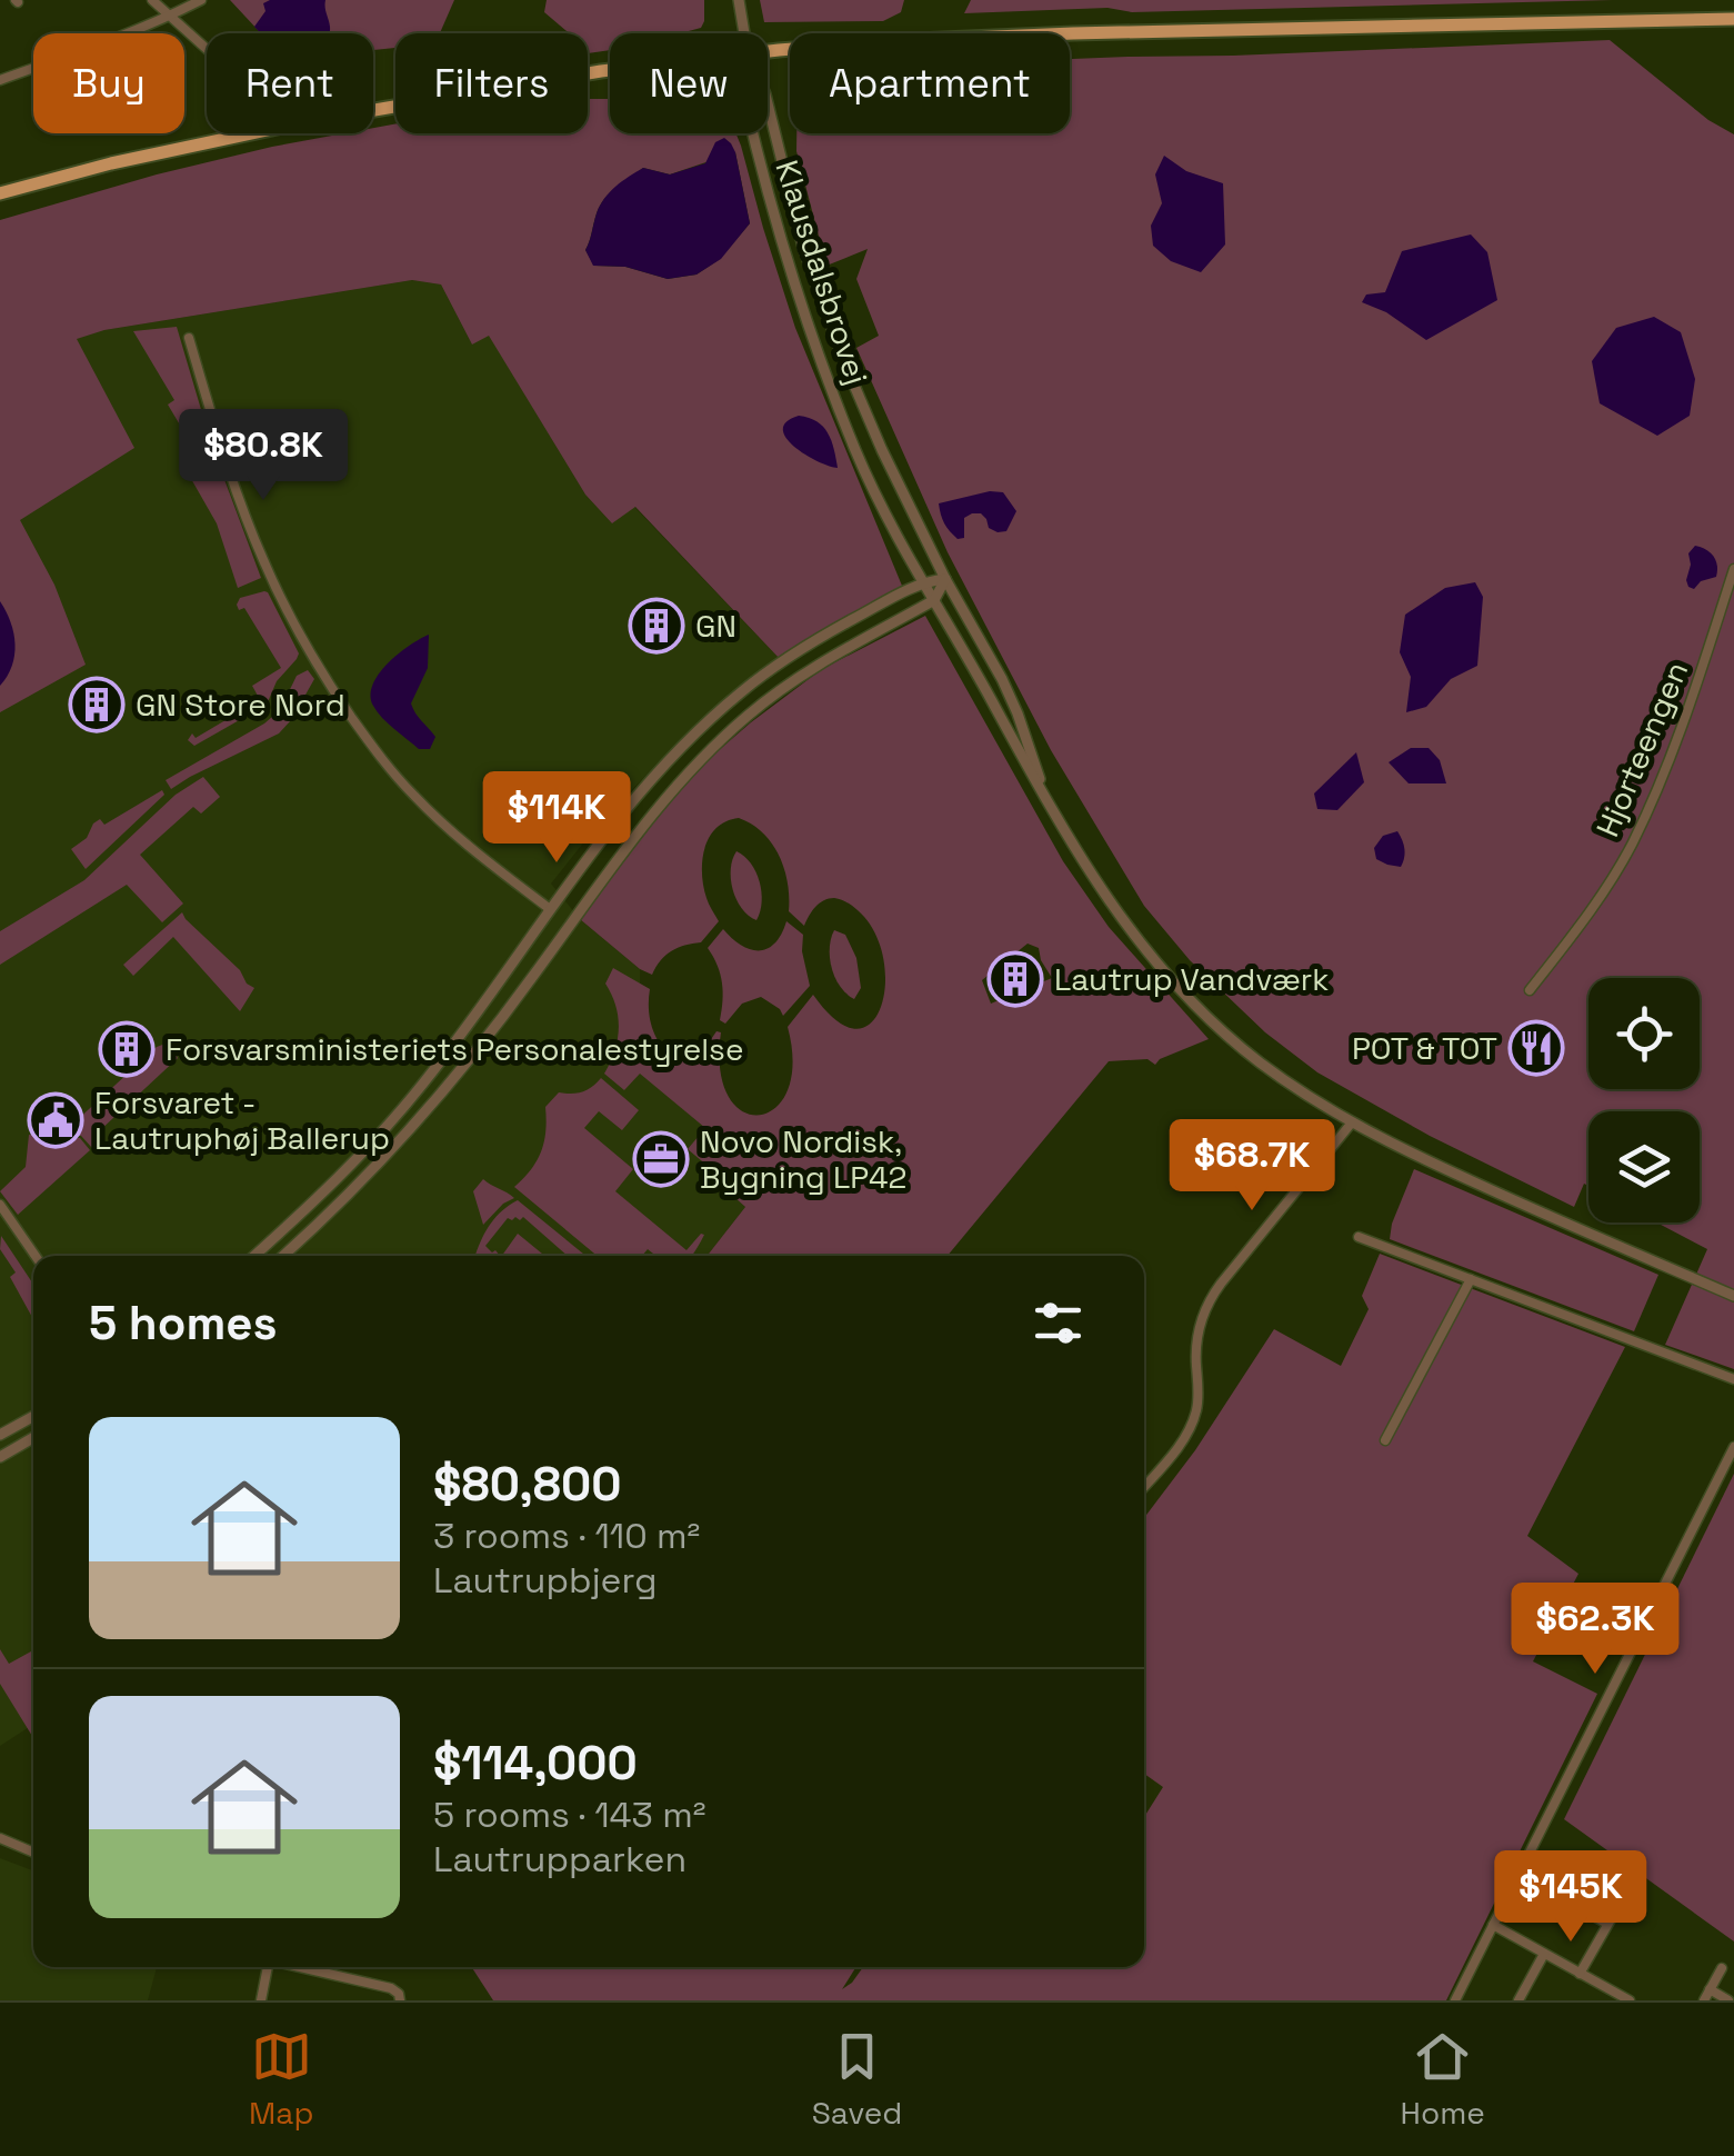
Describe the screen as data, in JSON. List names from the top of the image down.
{
  "streets": {
    "street": ["Klausdalsbrovej", "Hjorteengen"]
  },
  "places": {
    "building": [
      "GN",
      "GN Store Nord",
      "Lautrup Vandværk",
      "Forsvarsministeriets Personalestyrelse"
    ],
    "restaurant": ["POT & TOT"],
    "public building": ["Forsvaret - Lautruphøj Ballerup"],
    "office": ["Novo Nordisk, Bygning LP42"]
  },
  "page": {
    "chip": [
      "Buy",
      "Rent",
      "Filters",
      "New",
      "Apartment"
    ],
    "price": [
      "$80.8K",
      "$114K",
      "$68.7K",
      "$62.3K",
      "$145K"
    ],
    "heading": "5 homes",
    "list": [
      {
        "name": "$80,800",
        "note": "3 rooms · 110 m² · Lautrupbjerg"
      },
      {
        "name": "$114,000",
        "note": "5 rooms · 143 m² · Lautrupparken"
      }
    ],
    "tabs": ["Map", "Saved", "Home"]
  }
}
